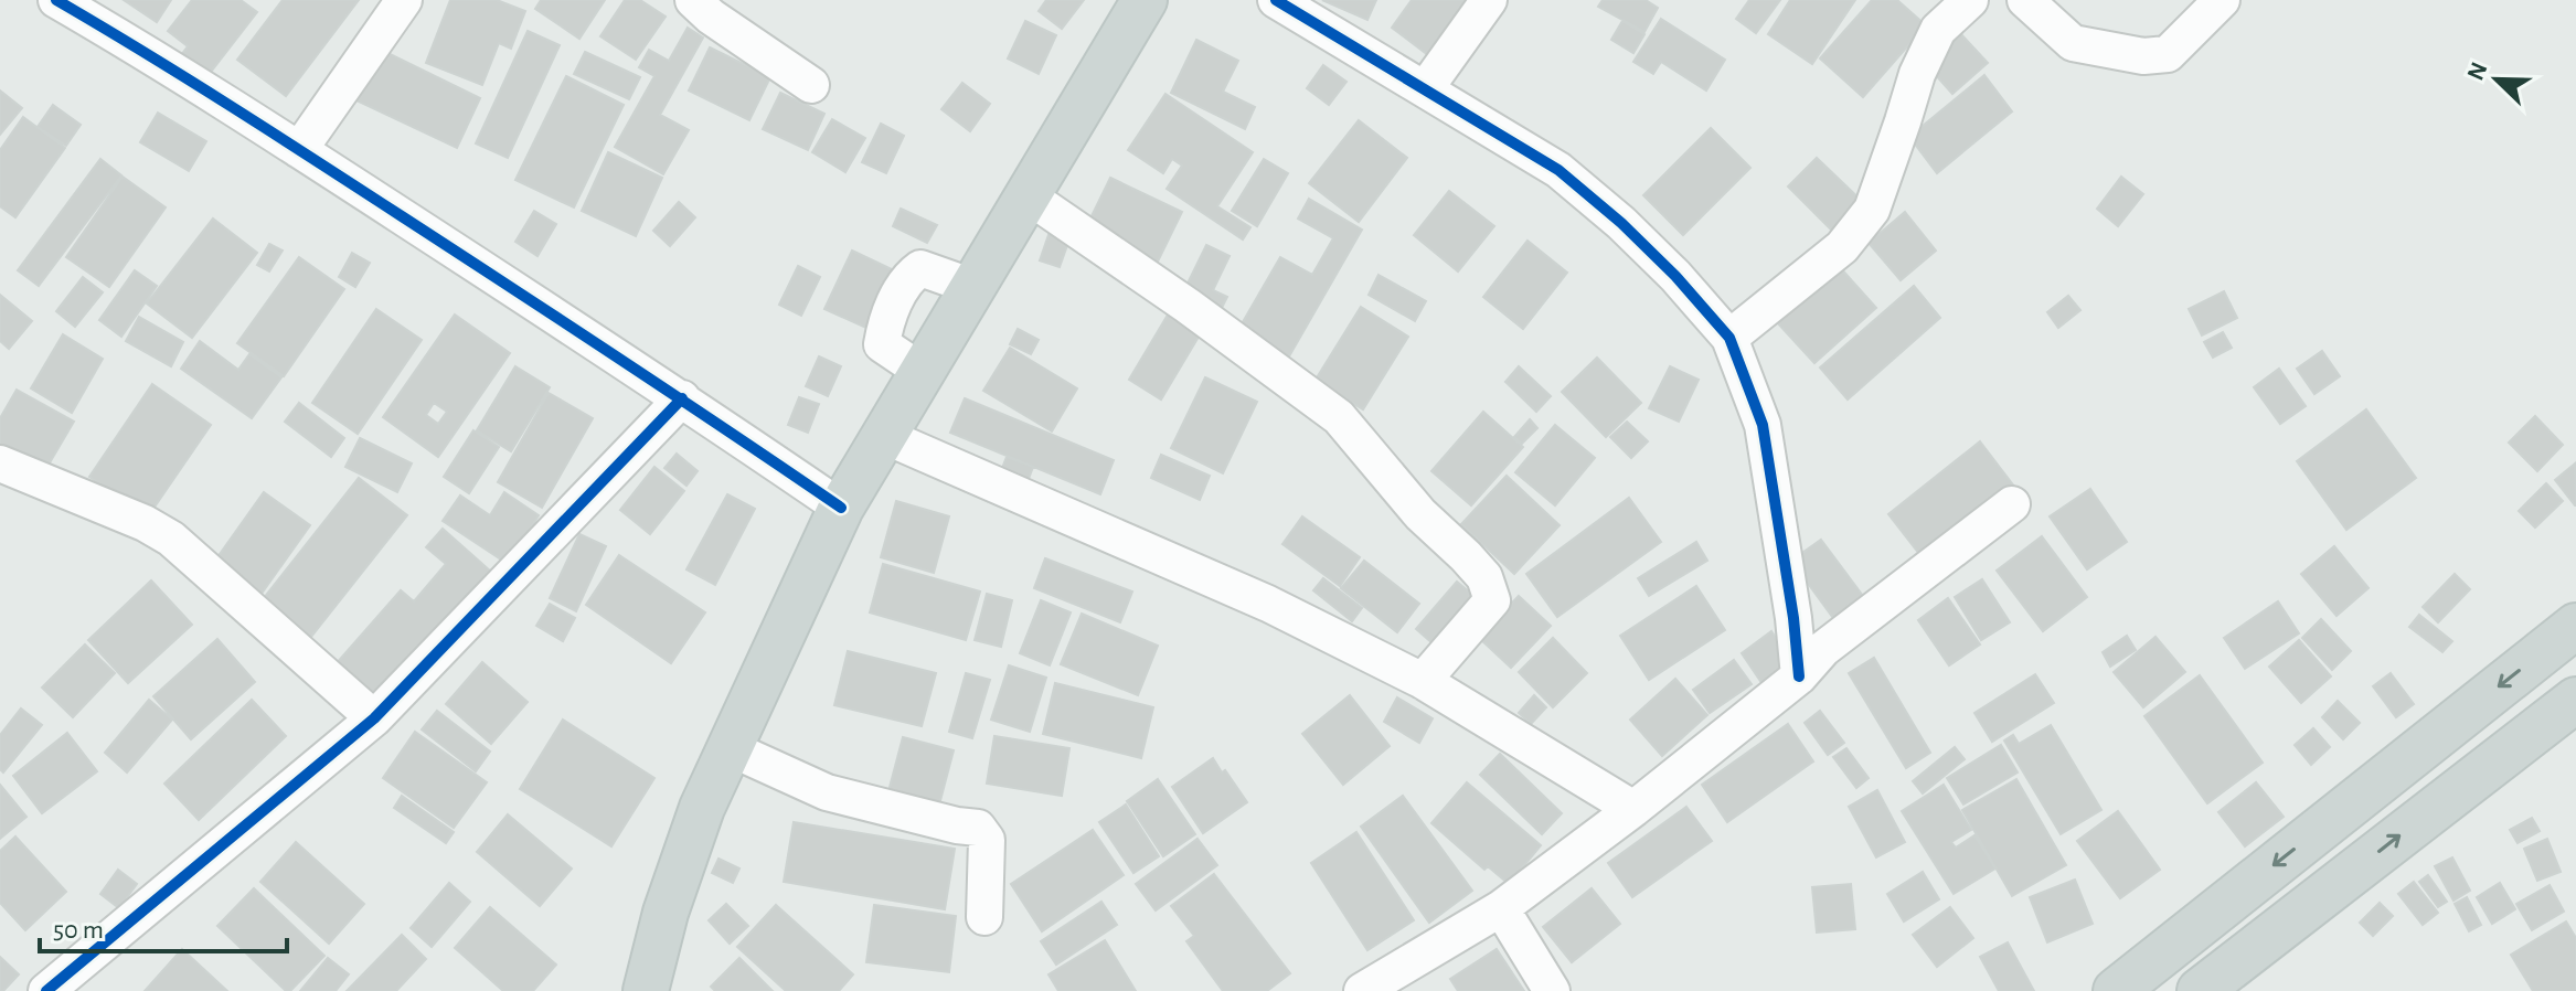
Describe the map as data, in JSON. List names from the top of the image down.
{
  "scale_bar": "50 m",
  "north": "top left"
}
